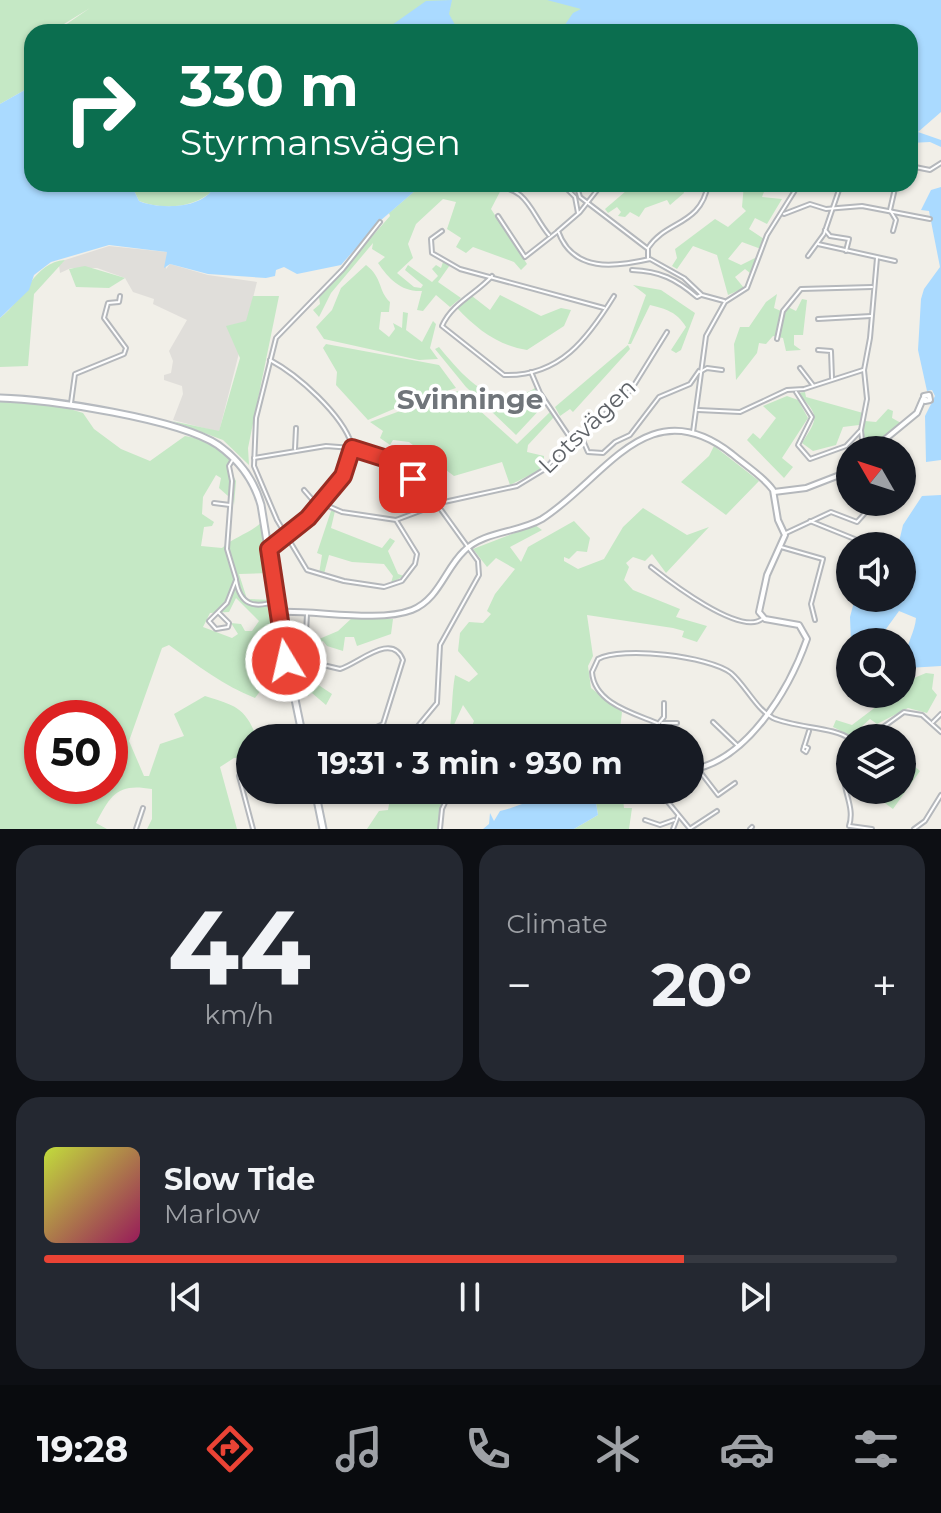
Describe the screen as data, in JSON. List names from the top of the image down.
{
  "streets": {
    "street": ["Lotsvägen"]
  },
  "districts": ["Svinninge"],
  "north": "top left",
  "page": {
    "turn": ["330 m", "Styrmansvägen"],
    "limit": "50",
    "trip": "19:31 · 3 min · 930 m",
    "tile": [
      ["44", "km/h"],
      "Climate"
    ],
    "heat": ["−", "20°", "+"],
    "song": ["Slow Tide", "Marlow"],
    "tabs": "19:28"
  }
}
